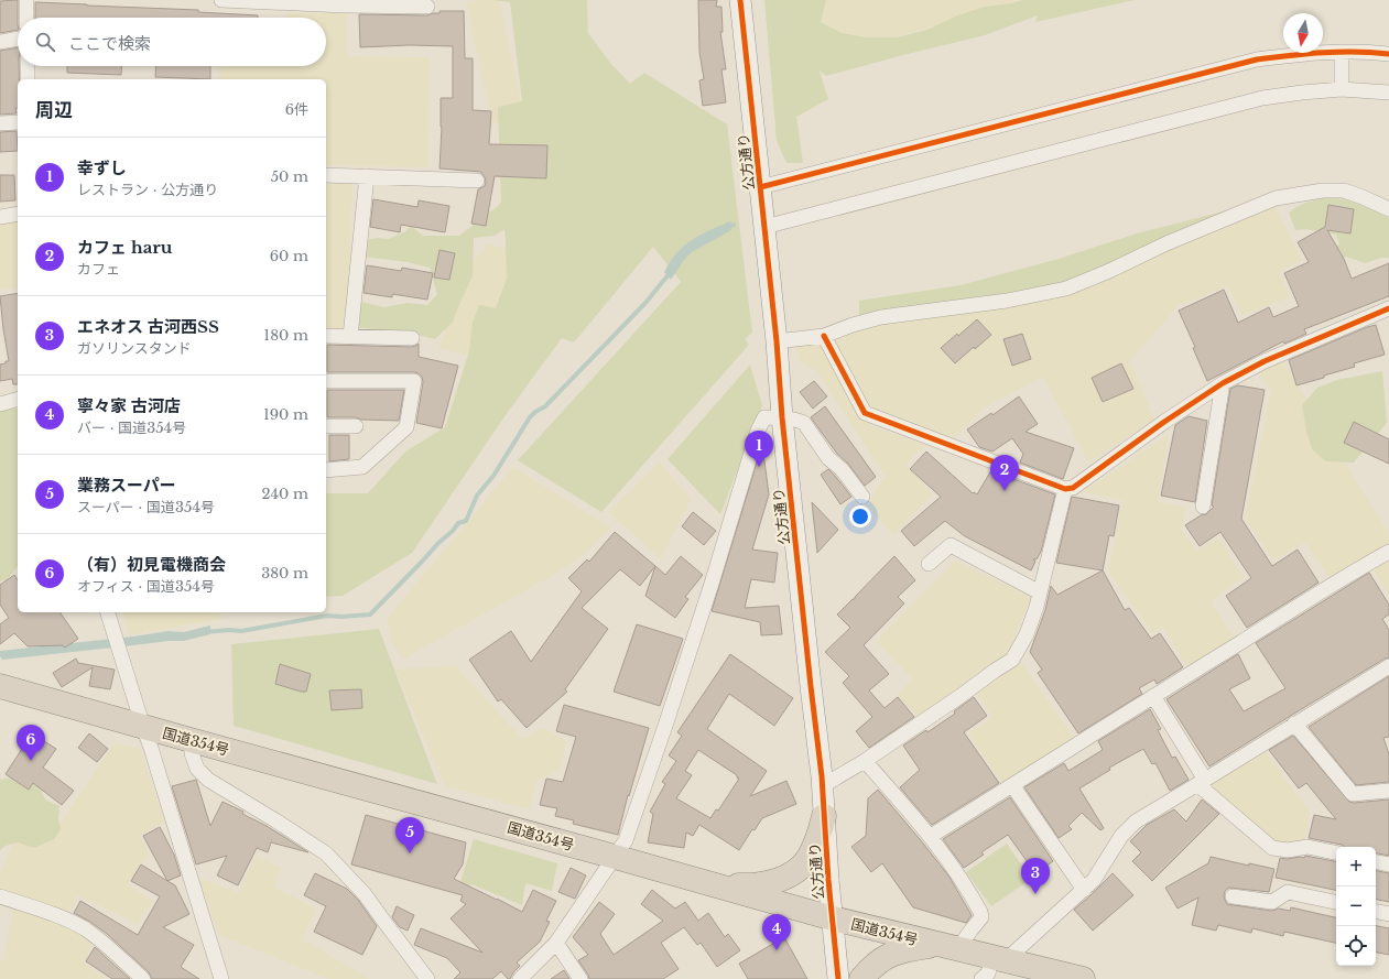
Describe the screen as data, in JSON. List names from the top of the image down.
{
  "streets": {
    "highway": ["国道354号"],
    "street": ["公方通り"]
  },
  "crossings": [
    ["公方通り", "国道354号"]
  ],
  "north": "bottom",
  "page": {
    "search": "ここで検索",
    "heading": ["周辺", "6件"],
    "list": [
      {
        "mark": "1",
        "name": "幸ずし",
        "note": "レストラン · 公方通り",
        "value": "50 m"
      },
      {
        "mark": "2",
        "name": "カフェ haru",
        "note": "カフェ",
        "value": "60 m"
      },
      {
        "mark": "3",
        "name": "エネオス 古河西SS",
        "note": "ガソリンスタンド",
        "value": "180 m"
      },
      {
        "mark": "4",
        "name": "寧々家 古河店",
        "note": "バー · 国道354号",
        "value": "190 m"
      },
      {
        "mark": "5",
        "name": "業務スーパー",
        "note": "スーパー · 国道354号",
        "value": "240 m"
      },
      {
        "mark": "6",
        "name": "（有）初見電機商会",
        "note": "オフィス · 国道354号",
        "value": "380 m"
      }
    ],
    "pins": [
      "1",
      "2",
      "6",
      "5",
      "3",
      "4"
    ],
    "map_buttons": ["+", "−"]
  }
}
